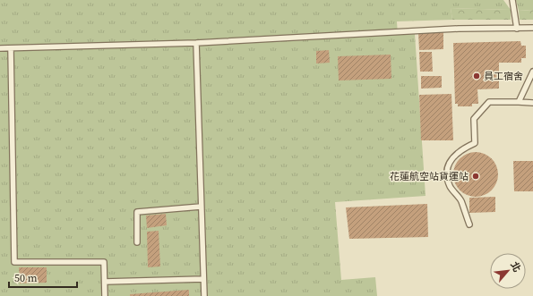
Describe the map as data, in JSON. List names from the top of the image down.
{
  "places": ["員工宿舍", "花蓮航空站貨運站"],
  "scale_bar": "50 m",
  "north": "top right"
}
